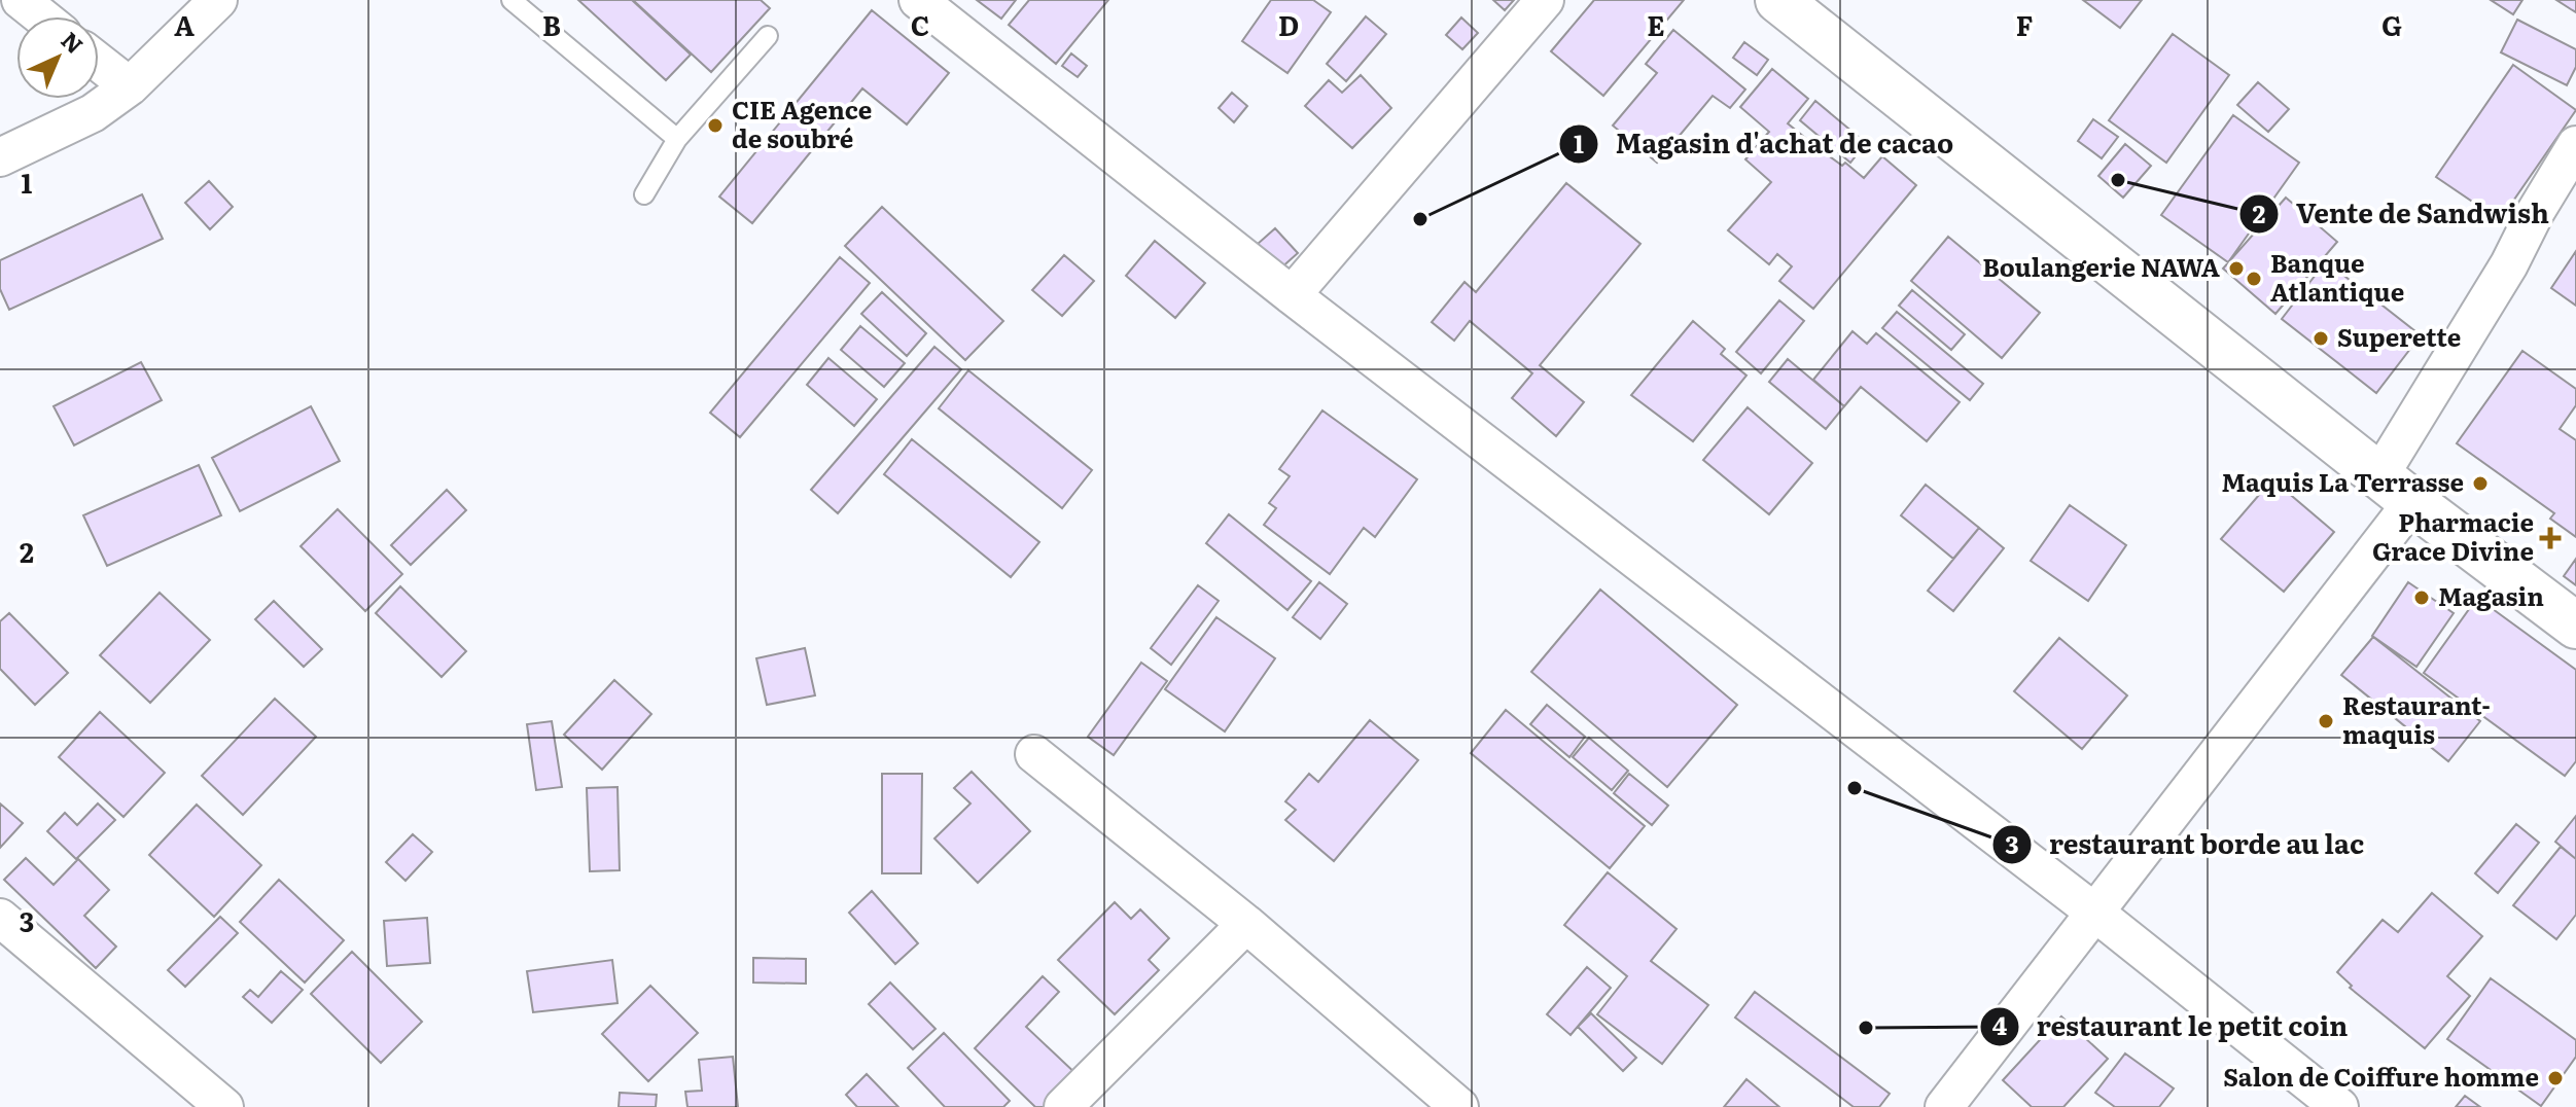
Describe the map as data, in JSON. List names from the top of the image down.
{
  "places": {
    "other": [
      "CIE Agence de soubré",
      "Vente de Sandwish",
      "Magasin d'achat de cacao",
      "Boulangerie NAWA",
      "Banque Atlantique",
      "Superette",
      "Maquis La Terrasse",
      "Magasin",
      "Restaurant- maquis",
      "restaurant borde au lac",
      "restaurant le petit coin",
      "Salon de Coiffure homme"
    ],
    "health": ["Pharmacie Grace Divine"]
  },
  "north": "top right",
  "grid": {
    "columns": [
      "A",
      "B",
      "C",
      "D",
      "E",
      "F",
      "G"
    ],
    "rows": ["1", "2", "3"]
  }
}
